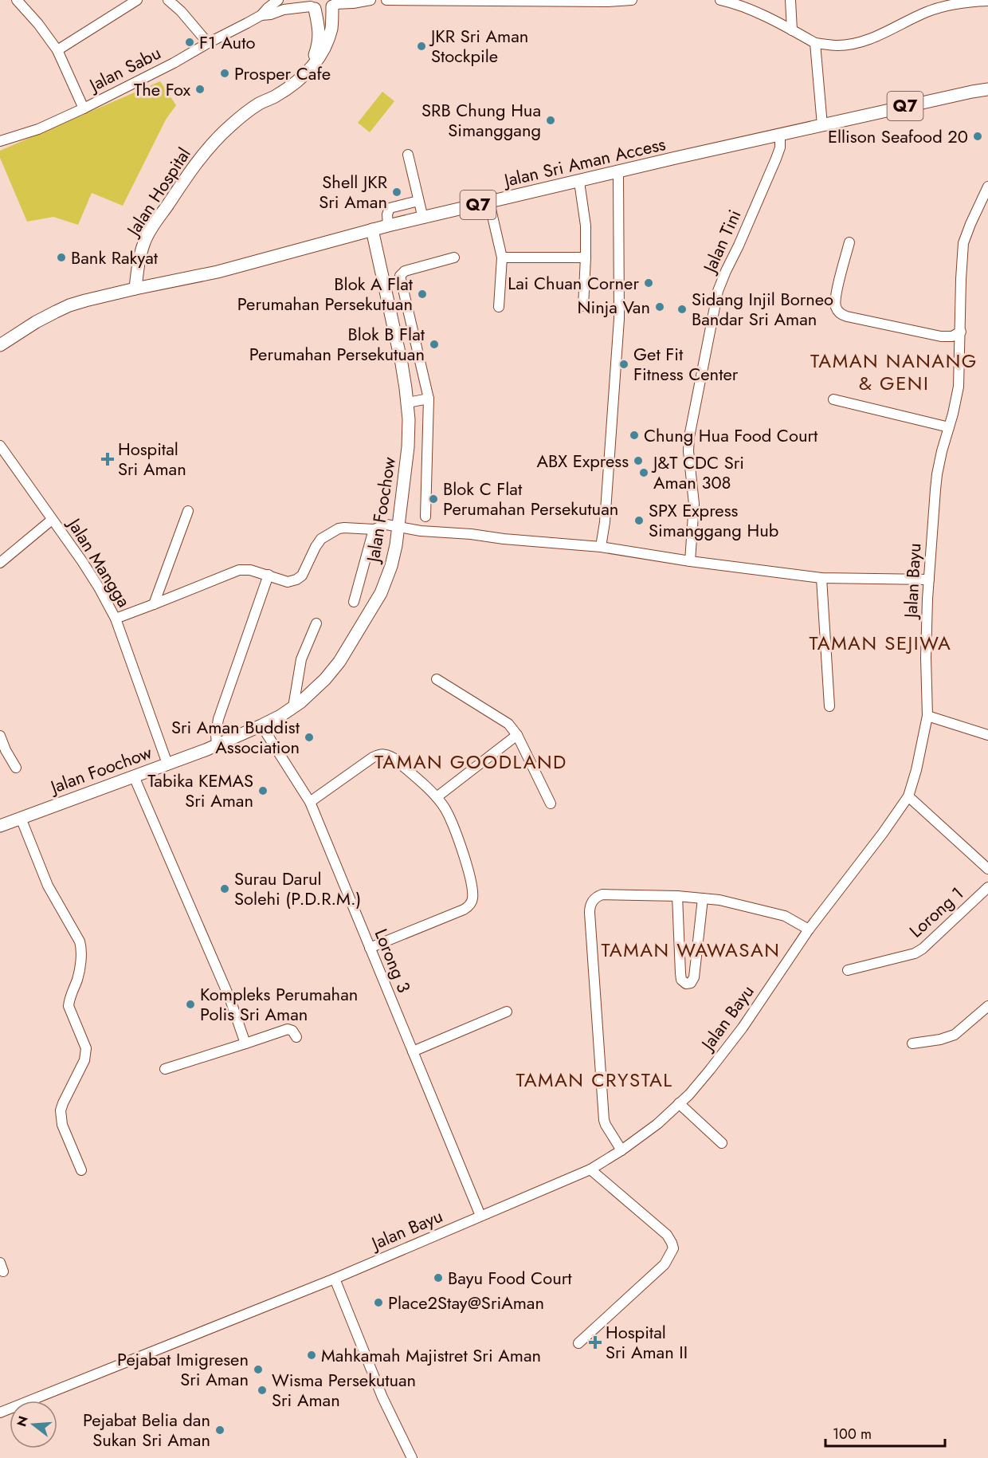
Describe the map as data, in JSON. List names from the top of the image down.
{
  "streets": {
    "main road": [
      "Q7",
      "Jalan Sri Aman Access",
      "Jalan Hospital",
      "Jalan Foochow"
    ],
    "street": [
      "Jalan Sabu",
      "Jalan Tini",
      "Jalan Mangga",
      "Jalan Bayu",
      "Lorong 1",
      "Lorong 3"
    ]
  },
  "crossings": [
    ["Q7", "Jalan Sri Aman Access"],
    ["Q7", "Jalan Hospital"],
    ["Jalan Sri Aman Access", "Jalan Hospital"],
    ["Jalan Sri Aman Access", "Jalan Tini"],
    ["Jalan Sri Aman Access", "Jalan Foochow"],
    ["Jalan Foochow", "Jalan Mangga"],
    ["Jalan Foochow", "Lorong 3"],
    ["Jalan Bayu", "Lorong 3"]
  ],
  "districts": [
    "TAMAN NANANG & GENI",
    "TAMAN SEJIWA",
    "TAMAN GOODLAND",
    "TAMAN WAWASAN",
    "TAMAN CRYSTAL"
  ],
  "places": {
    "other": [
      "F1 Auto",
      "JKR Sri Aman Stockpile",
      "Prosper Cafe",
      "The Fox",
      "SRB Chung Hua Simanggang",
      "Ellison Seafood 20",
      "Shell JKR Sri Aman",
      "Bank Rakyat",
      "Lai Chuan Corner",
      "Blok A Flat Perumahan Persekutuan",
      "Ninja Van",
      "Sidang Injil Borneo Bandar Sri Aman",
      "Blok B Flat Perumahan Persekutuan",
      "Get Fit Fitness Center",
      "Chung Hua Food Court",
      "ABX Express",
      "J&T CDC Sri Aman 308",
      "Blok C Flat Perumahan Persekutuan",
      "SPX Express Simanggang Hub",
      "Sri Aman Buddist Association",
      "Tabika KEMAS Sri Aman",
      "Surau Darul Solehi (P.D.R.M.)",
      "Kompleks Perumahan Polis Sri Aman",
      "Bayu Food Court",
      "Place2Stay@SriAman",
      "Mahkamah Majistret Sri Aman",
      "Pejabat Imigresen Sri Aman",
      "Wisma Persekutuan Sri Aman",
      "Pejabat Belia dan Sukan Sri Aman"
    ],
    "health": ["Hospital Sri Aman", "Hospital Sri Aman II"]
  },
  "scale_bar": "100 m",
  "north": "left"
}
